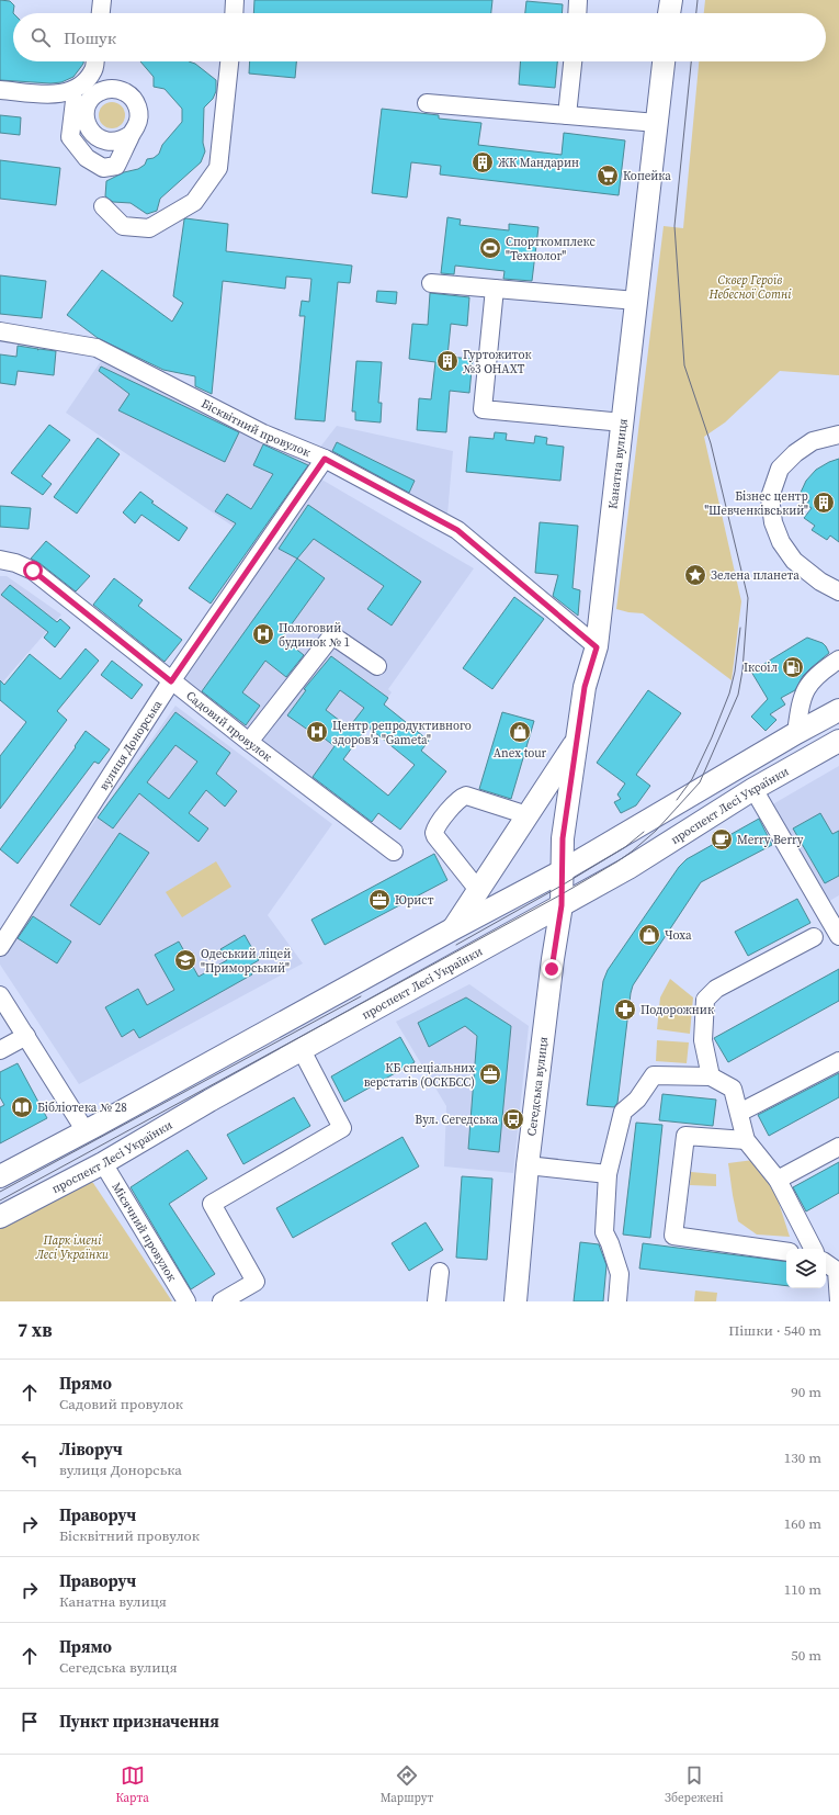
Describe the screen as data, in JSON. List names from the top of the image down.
{
  "streets": {
    "main road": ["Канатна вулиця", "проспект Лесі Українки", "Сегедська вулиця"],
    "street": [
      "Бісквітний провулок",
      "Садовий провулок",
      "вулиця Донорська",
      "Місячний провулок"
    ]
  },
  "crossings": [
    ["Бісквітний провулок", "Канатна вулиця"],
    ["Бісквітний провулок", "вулиця Донорська"],
    ["Канатна вулиця", "Сегедська вулиця"],
    ["Садовий провулок", "вулиця Донорська"],
    ["проспект Лесі Українки", "Сегедська вулиця"],
    ["проспект Лесі Українки", "Місячний провулок"]
  ],
  "parks": ["Сквер Героїв Небесної Сотні", "Парк імені Лесі Українки"],
  "places": {
    "building": ["ЖК Мандарин", "Гуртожиток №3 ОНАХТ", "Бізнес центр \"Шевченківський\""],
    "supermarket": ["Копейка"],
    "sports": ["Спорткомплекс \"Технолог\""],
    "place": ["Зелена планета"],
    "hospital": ["Пологовий будинок № 1", "Центр репродуктивного здоров'я \"Gameta\""],
    "fuel station": ["Іксоіл"],
    "shop": ["Anex tour", "Чоха"],
    "cafe": ["Merry Berry"],
    "office": ["Юрист", "КБ спеціальних верстатів (ОСКБСС)"],
    "school or university": ["Одеський ліцей \"Приморський\""],
    "pharmacy": ["Подорожник"],
    "library": ["Бібліотека № 28"],
    "bus stop": ["Вул. Сегедська"]
  },
  "page": {
    "search": "Пошук",
    "heading": ["7 хв", "Пішки · 540 m"],
    "list": [
      ["Прямо", "Садовий провулок", "90 m"],
      ["Ліворуч", "вулиця Донорська", "130 m"],
      ["Праворуч", "Бісквітний провулок", "160 m"],
      ["Праворуч", "Канатна вулиця", "110 m"],
      ["Прямо", "Сегедська вулиця", "50 m"],
      "Пункт призначення"
    ],
    "nav": ["Карта", "Маршрут", "Збережені"]
  }
}
